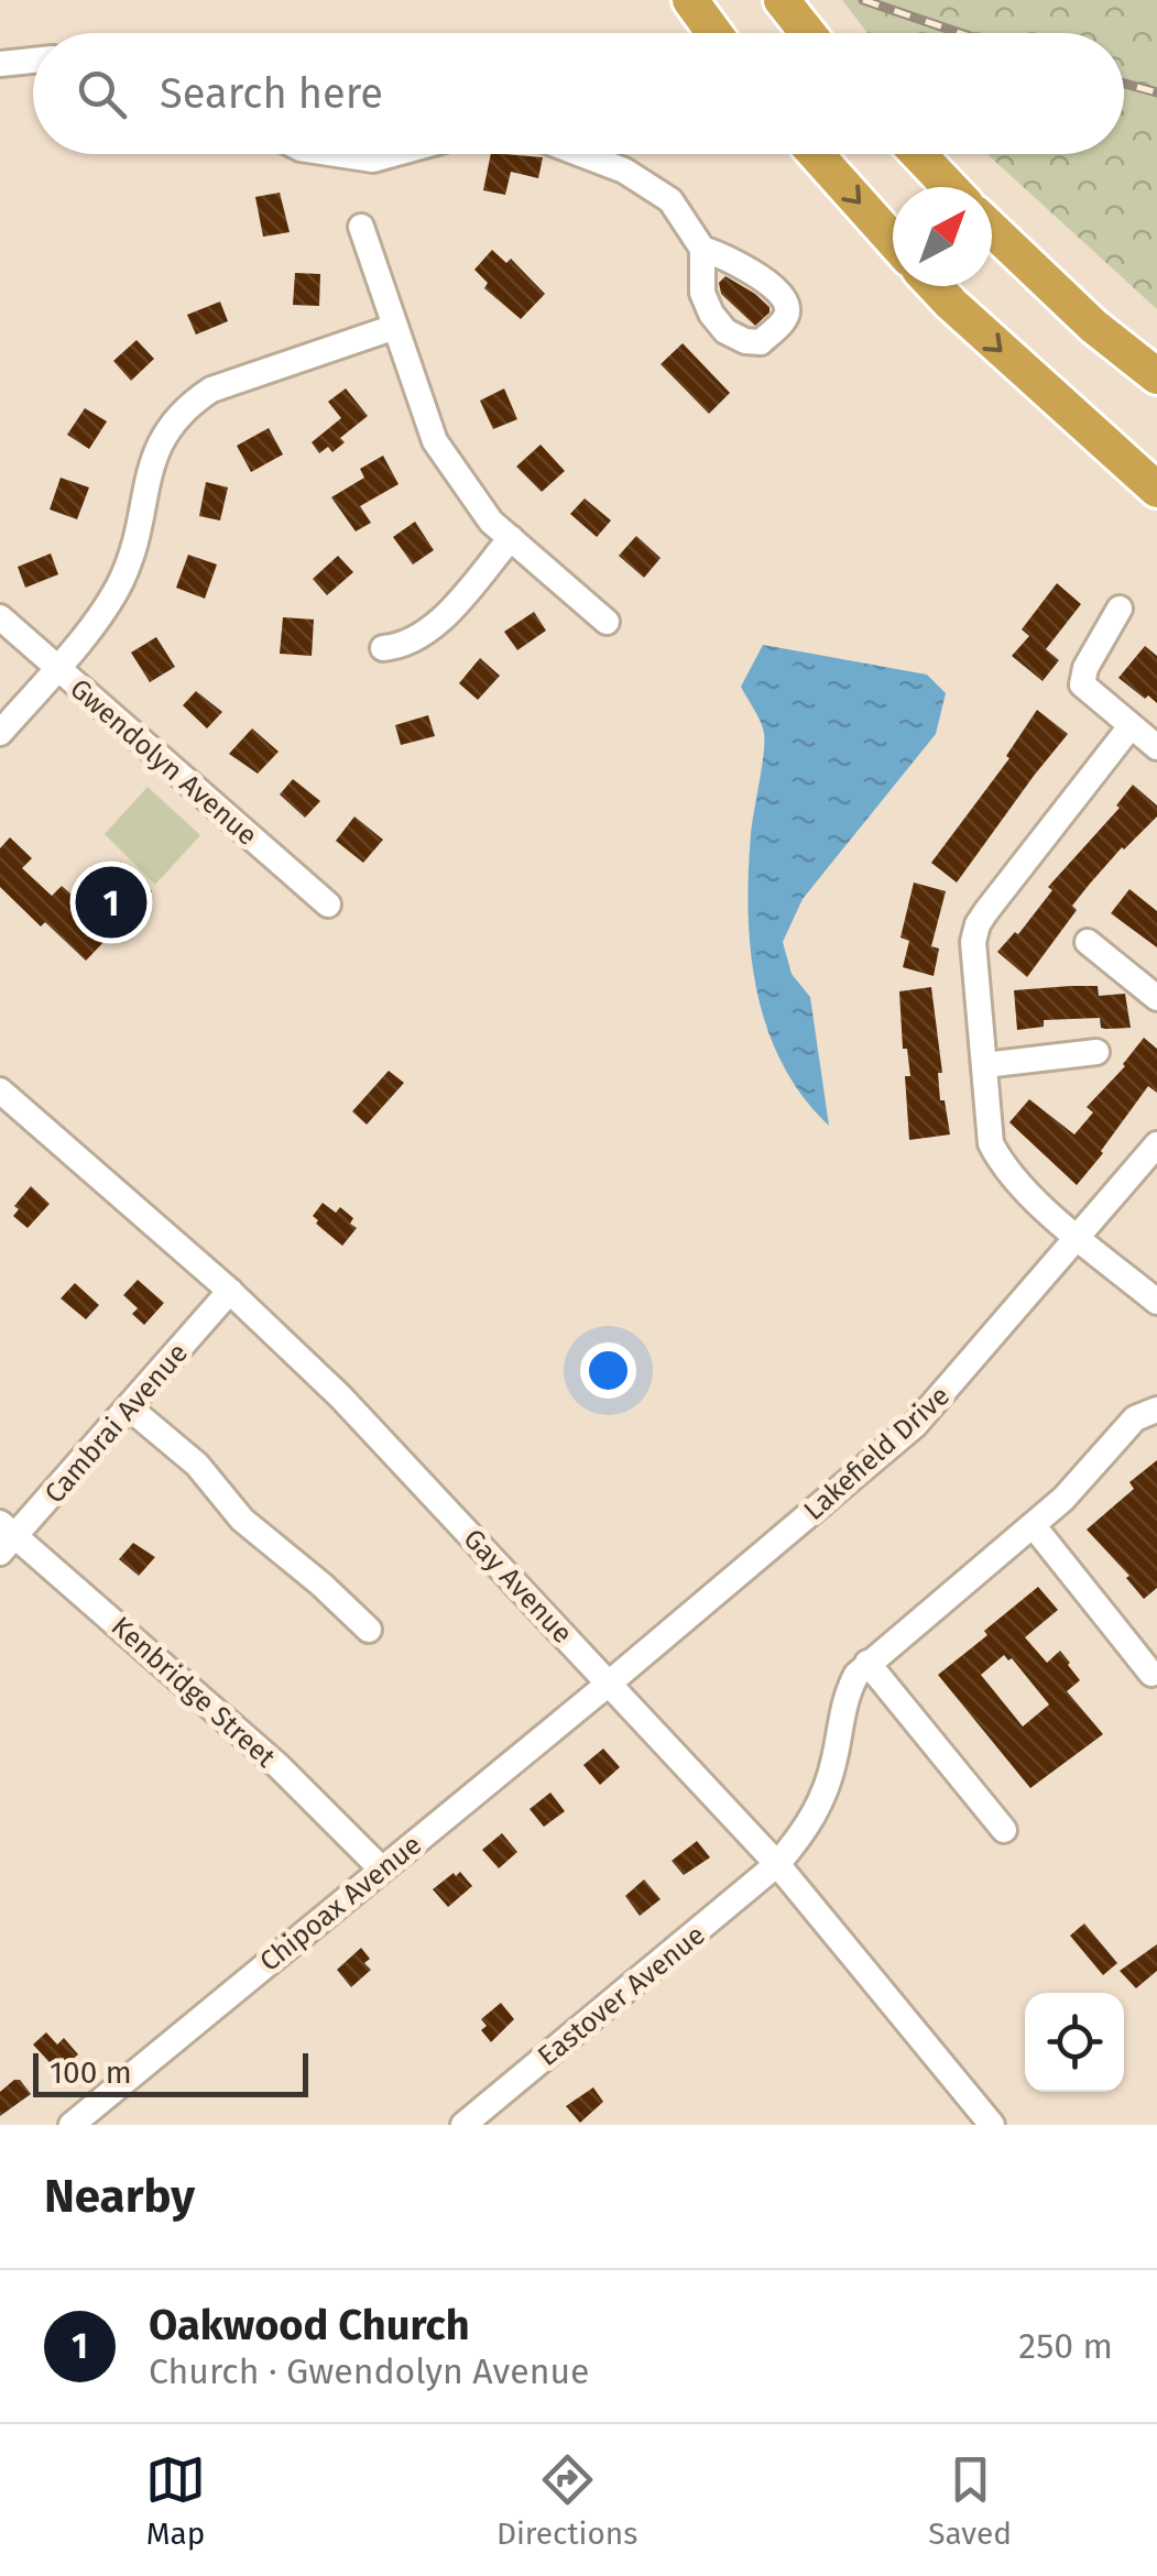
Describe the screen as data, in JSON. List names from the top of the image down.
{
  "streets": {
    "street": [
      "Gwendolyn Avenue",
      "Cambrai Avenue",
      "Lakefield Drive",
      "Gay Avenue",
      "Kenbridge Street",
      "Chipoax Avenue",
      "Eastover Avenue"
    ]
  },
  "crossings": [
    ["Cambrai Avenue", "Gay Avenue"],
    ["Cambrai Avenue", "Kenbridge Street"],
    ["Lakefield Drive", "Gay Avenue"],
    ["Lakefield Drive", "Chipoax Avenue"],
    ["Gay Avenue", "Chipoax Avenue"],
    ["Gay Avenue", "Eastover Avenue"],
    ["Kenbridge Street", "Chipoax Avenue"]
  ],
  "scale_bar": "100 m",
  "north": "top right",
  "page": {
    "search": "Search here",
    "pins": "1",
    "scale": "100 m",
    "heading": "Nearby",
    "list": [
      {
        "mark": "1",
        "name": "Oakwood Church",
        "note": "Church · Gwendolyn Avenue",
        "value": "250 m"
      }
    ],
    "nav": ["Map", "Directions", "Saved"]
  }
}
